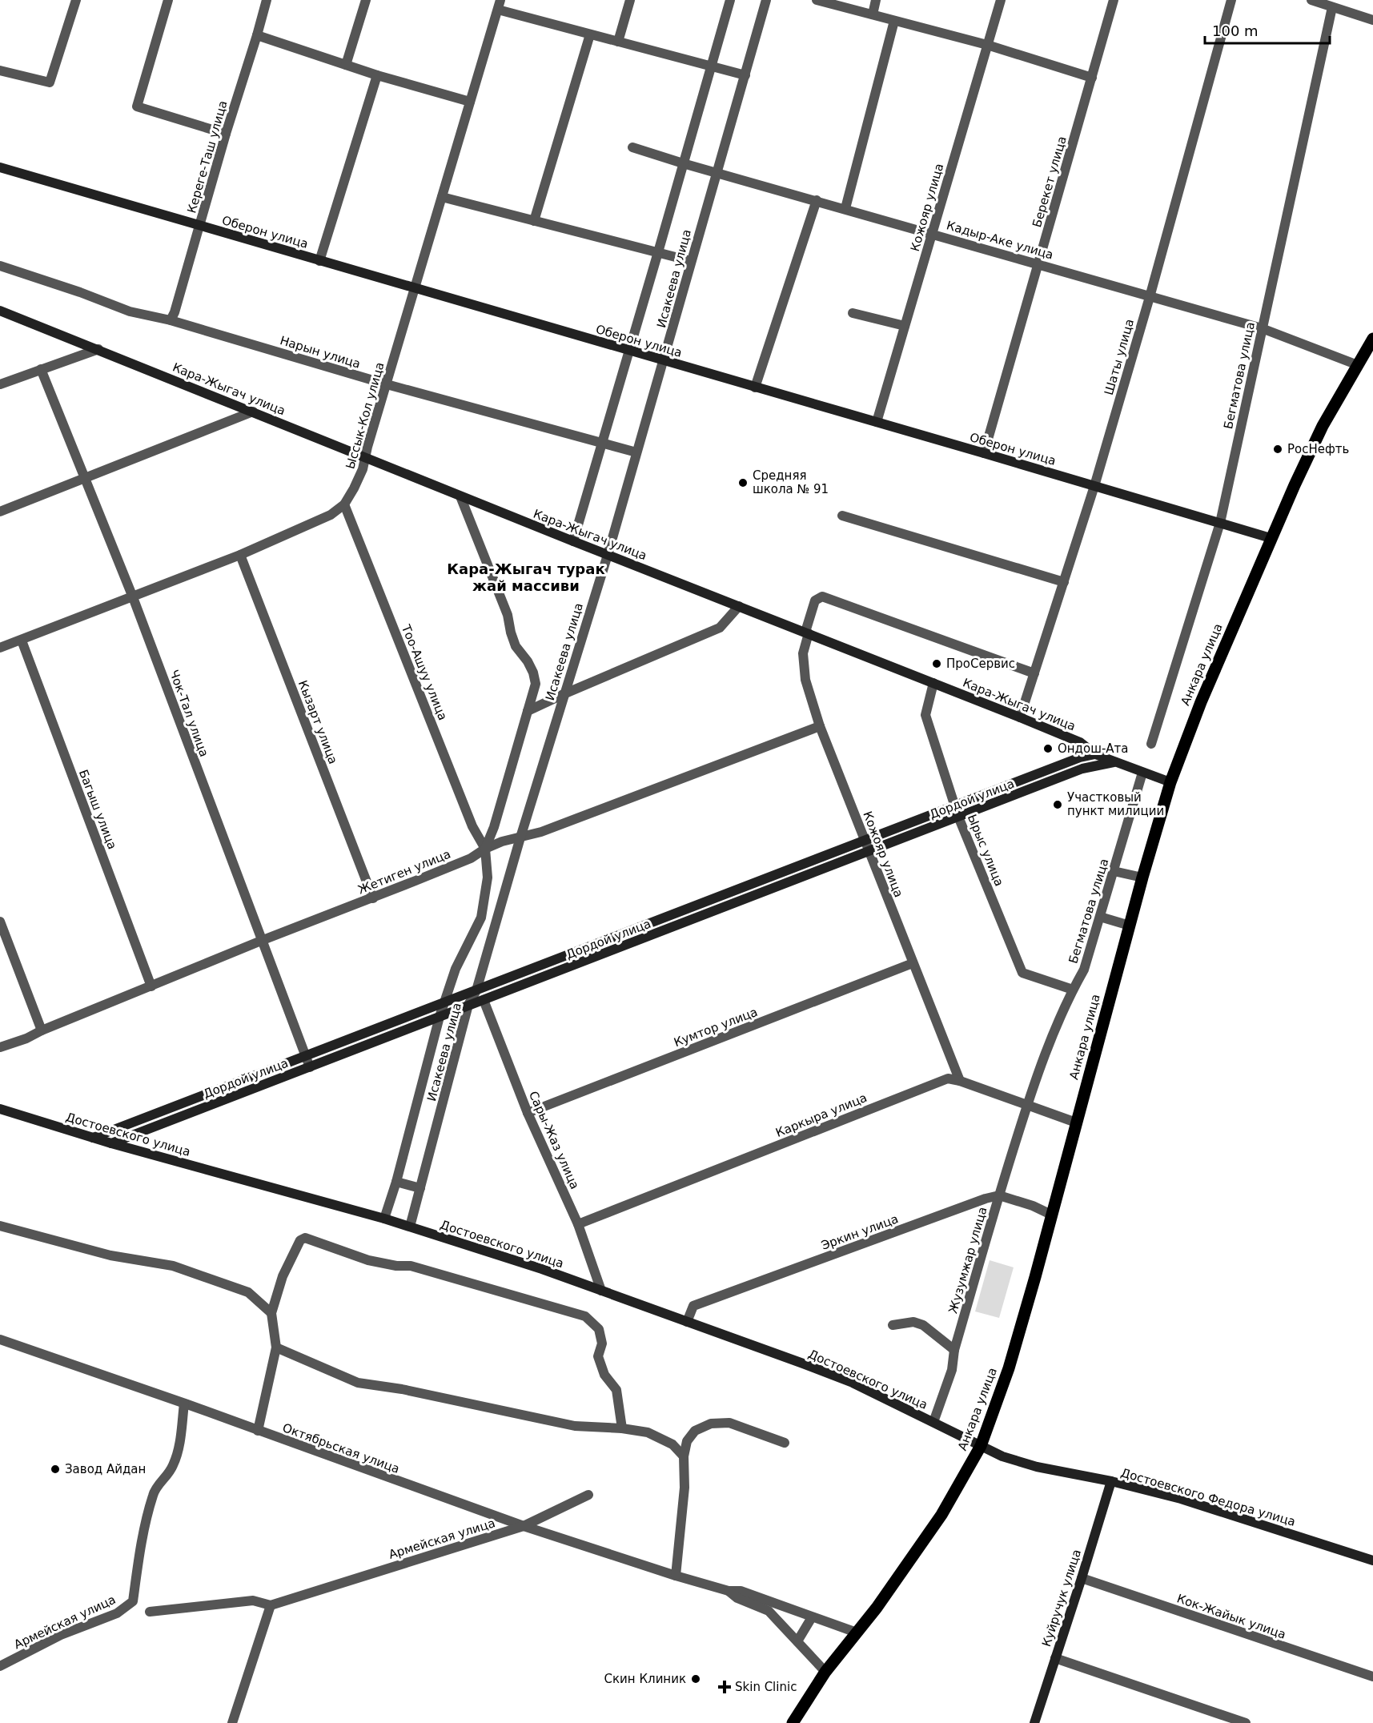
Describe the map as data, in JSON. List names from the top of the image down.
{
  "streets": {
    "main road": ["Анкара улица"],
    "street": [
      "Кереге-Таш улица",
      "Берекет улица",
      "Кожояр улица",
      "Оберон улица",
      "Кадыр-Аке улица",
      "Исакеева улица",
      "Нарын улица",
      "Шаты улица",
      "Бегматова улица",
      "Кара-Жыгач улица",
      "Ыссык-Кол улица",
      "Тоо-Ашуу улица",
      "Чок-Тал улица",
      "Кызарт улица",
      "Дордой улица",
      "Багыш улица",
      "Ырыс улица",
      "Жетиген улица",
      "Кумтор улица",
      "Каркыра улица",
      "Достоевского улица",
      "Сары-Жаз улица",
      "Эркин улица",
      "Жузумжар улица",
      "Октябрьская улица",
      "Достоевского Федора улица",
      "Армейская улица",
      "Куйручук улица",
      "Кок-Жайык улица"
    ]
  },
  "crossings": [
    ["Кереге-Таш улица", "Оберон улица"],
    ["Кереге-Таш улица", "Нарын улица"],
    ["Берекет улица", "Оберон улица"],
    ["Берекет улица", "Кадыр-Аке улица"],
    ["Кожояр улица", "Оберон улица"],
    ["Кожояр улица", "Кадыр-Аке улица"],
    ["Кожояр улица", "Шаты улица"],
    ["Кожояр улица", "Кара-Жыгач улица"],
    ["Кожояр улица", "Дордой улица"],
    ["Кожояр улица", "Жетиген улица"],
    ["Кожояр улица", "Кумтор улица"],
    ["Кожояр улица", "Каркыра улица"],
    ["Оберон улица", "Исакеева улица"],
    ["Оберон улица", "Шаты улица"],
    ["Оберон улица", "Бегматова улица"],
    ["Оберон улица", "Ыссык-Кол улица"],
    ["Оберон улица", "Анкара улица"],
    ["Кадыр-Аке улица", "Исакеева улица"],
    ["Кадыр-Аке улица", "Шаты улица"],
    ["Кадыр-Аке улица", "Бегматова улица"],
    ["Кадыр-Аке улица", "Анкара улица"],
    ["Исакеева улица", "Нарын улица"],
    ["Исакеева улица", "Кара-Жыгач улица"],
    ["Исакеева улица", "Тоо-Ашуу улица"],
    ["Исакеева улица", "Дордой улица"],
    ["Исакеева улица", "Жетиген улица"],
    ["Исакеева улица", "Достоевского улица"],
    ["Нарын улица", "Ыссык-Кол улица"],
    ["Шаты улица", "Кара-Жыгач улица"],
    ["Бегматова улица", "Кара-Жыгач улица"],
    ["Бегматова улица", "Ырыс улица"],
    ["Бегматова улица", "Каркыра улица"],
    ["Бегматова улица", "Жузумжар улица"],
    ["Кара-Жыгач улица", "Ыссык-Кол улица"],
    ["Кара-Жыгач улица", "Анкара улица"],
    ["Кара-Жыгач улица", "Дордой улица"],
    ["Кара-Жыгач улица", "Ырыс улица"],
    ["Ыссык-Кол улица", "Тоо-Ашуу улица"],
    ["Ыссык-Кол улица", "Чок-Тал улица"],
    ["Ыссык-Кол улица", "Кызарт улица"],
    ["Ыссык-Кол улица", "Багыш улица"],
    ["Анкара улица", "Каркыра улица"],
    ["Анкара улица", "Достоевского улица"],
    ["Анкара улица", "Октябрьская улица"],
    ["Анкара улица", "Достоевского Федора улица"],
    ["Тоо-Ашуу улица", "Жетиген улица"],
    ["Чок-Тал улица", "Дордой улица"],
    ["Чок-Тал улица", "Жетиген улица"],
    ["Кызарт улица", "Жетиген улица"],
    ["Дордой улица", "Ырыс улица"],
    ["Дордой улица", "Достоевского улица"],
    ["Дордой улица", "Сары-Жаз улица"],
    ["Багыш улица", "Жетиген улица"],
    ["Кумтор улица", "Сары-Жаз улица"],
    ["Каркыра улица", "Сары-Жаз улица"],
    ["Каркыра улица", "Жузумжар улица"],
    ["Достоевского улица", "Сары-Жаз улица"],
    ["Достоевского улица", "Эркин улица"],
    ["Достоевского улица", "Жузумжар улица"],
    ["Достоевского улица", "Достоевского Федора улица"],
    ["Эркин улица", "Жузумжар улица"],
    ["Октябрьская улица", "Армейская улица"],
    ["Достоевского Федора улица", "Куйручук улица"],
    ["Куйручук улица", "Кок-Жайык улица"]
  ],
  "districts": ["Кара-Жыгач турак жай массиви"],
  "places": {
    "other": [
      "РосНефть",
      "Средняя школа № 91",
      "ПроСервис",
      "Ондош-Ата",
      "Участковый пункт милиции",
      "Завод Айдан",
      "Скин Клиник"
    ],
    "health": ["Skin Clinic"]
  },
  "scale_bar": "100 m"
}
